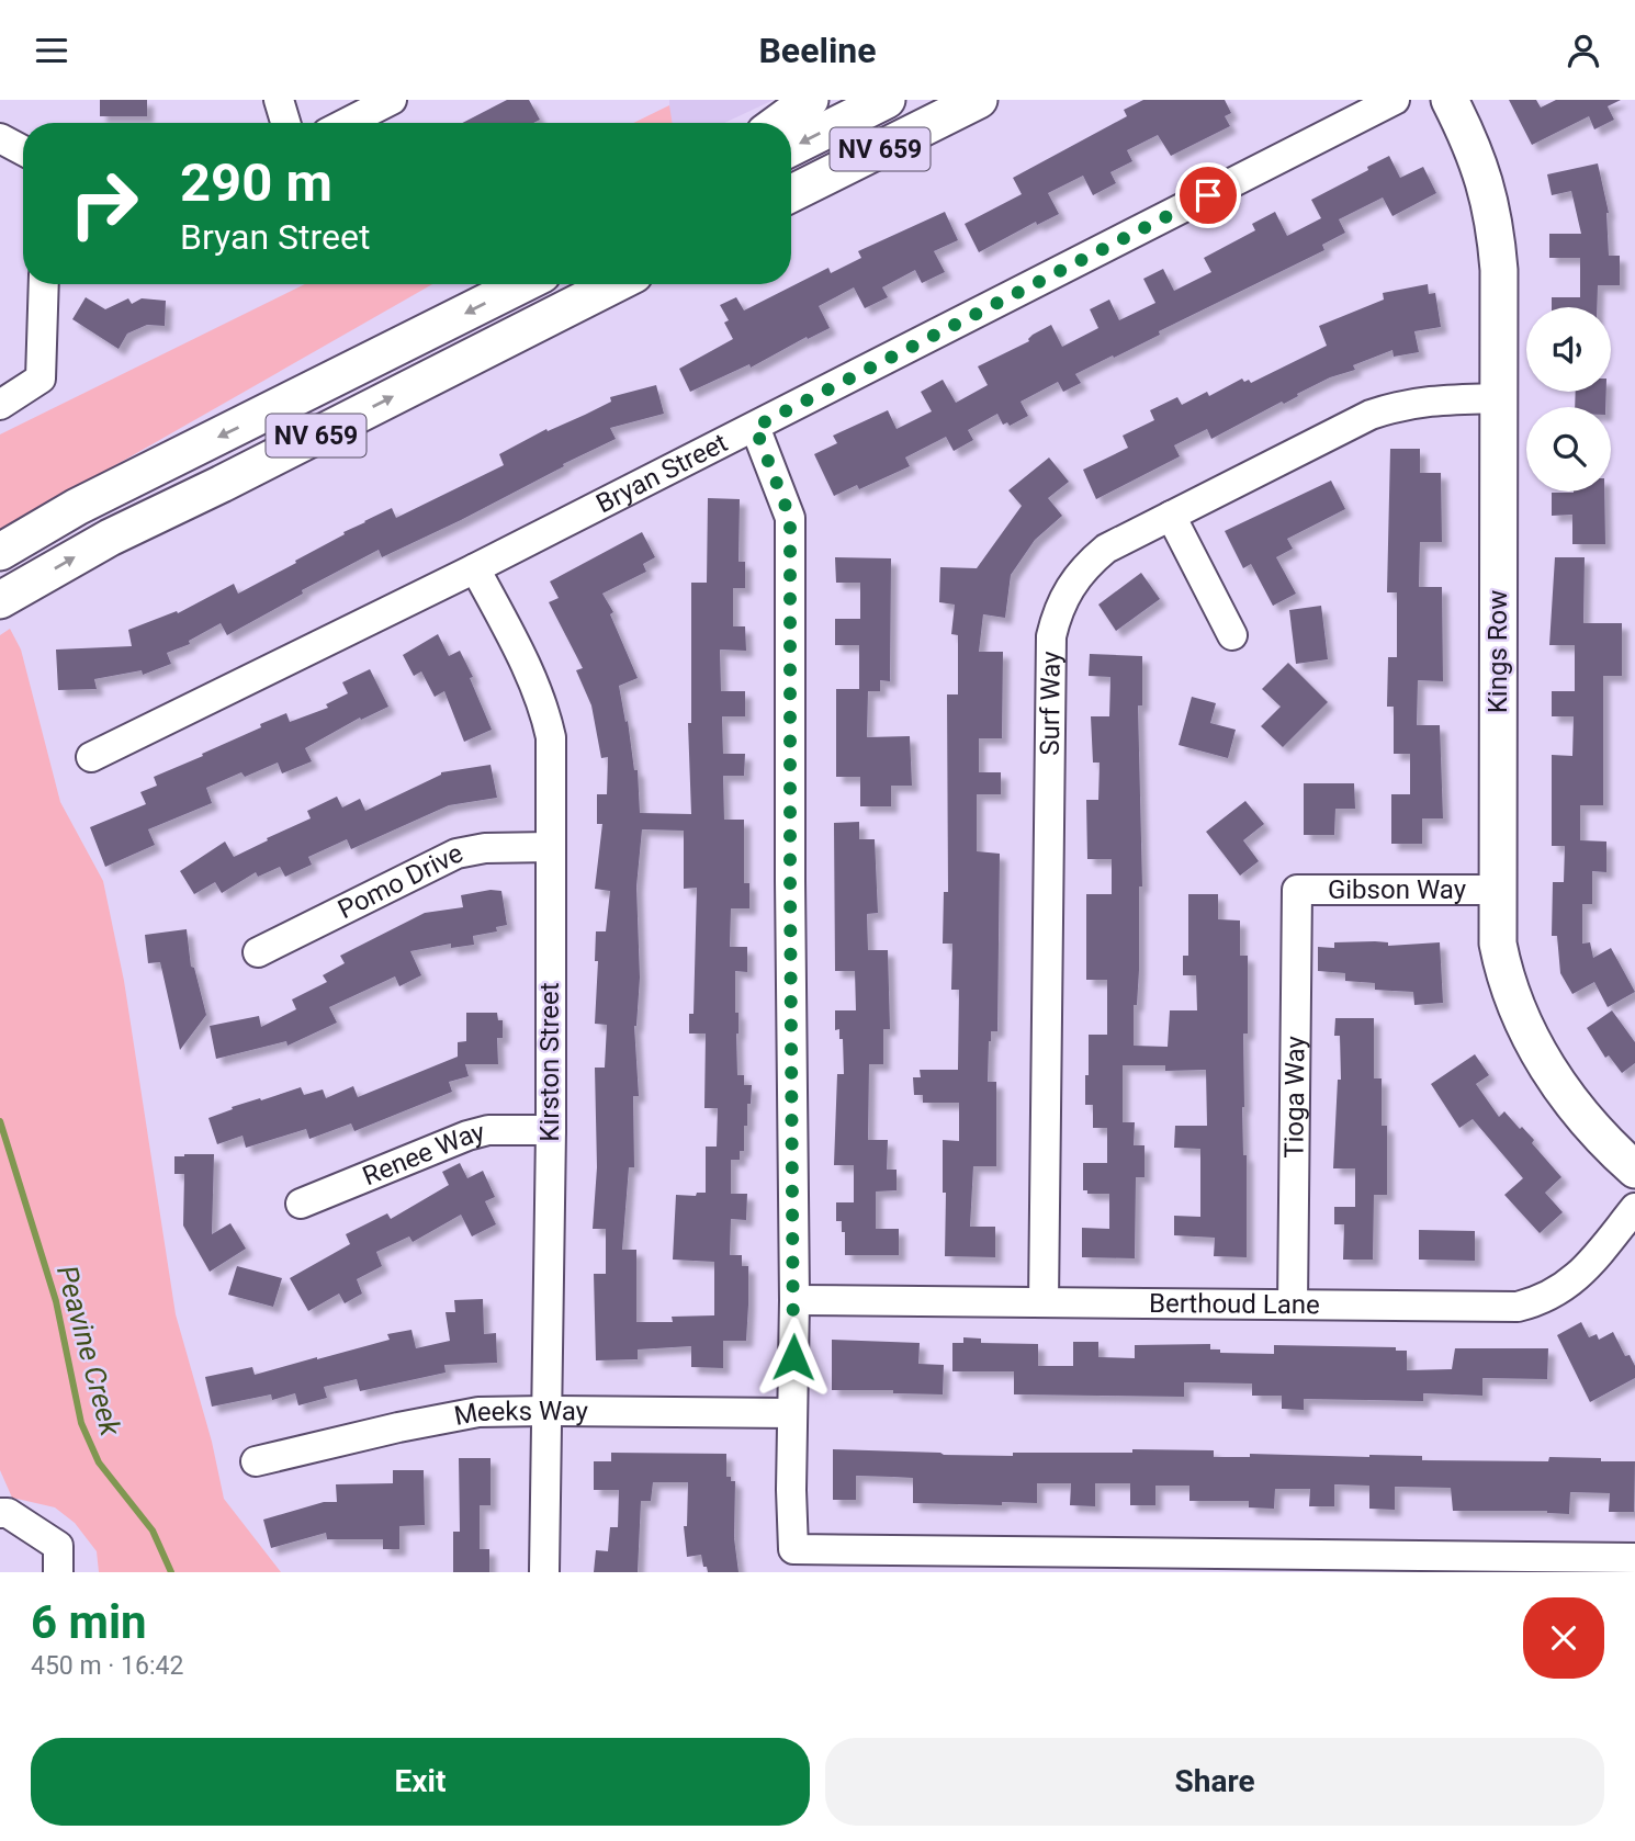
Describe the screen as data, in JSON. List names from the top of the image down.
{
  "streets": {
    "main road": ["NV 659", "Kings Row"],
    "street": [
      "Bryan Street",
      "Surf Way",
      "Pomo Drive",
      "Gibson Way",
      "Kirston Street",
      "Tioga Way",
      "Renee Way",
      "Berthoud Lane",
      "Meeks Way"
    ]
  },
  "crossings": [
    ["Bryan Street", "Kirston Street"],
    ["Kings Row", "Surf Way"],
    ["Kings Row", "Gibson Way"],
    ["Surf Way", "Berthoud Lane"],
    ["Pomo Drive", "Kirston Street"],
    ["Gibson Way", "Tioga Way"],
    ["Kirston Street", "Renee Way"],
    ["Kirston Street", "Meeks Way"],
    ["Tioga Way", "Berthoud Lane"]
  ],
  "water": ["Peavine Creek"],
  "page": {
    "header": "Beeline",
    "turn": ["290 m", "Bryan Street"],
    "heading": ["6 min", "450 m · 16:42"],
    "buttons": ["Exit", "Share"]
  }
}
